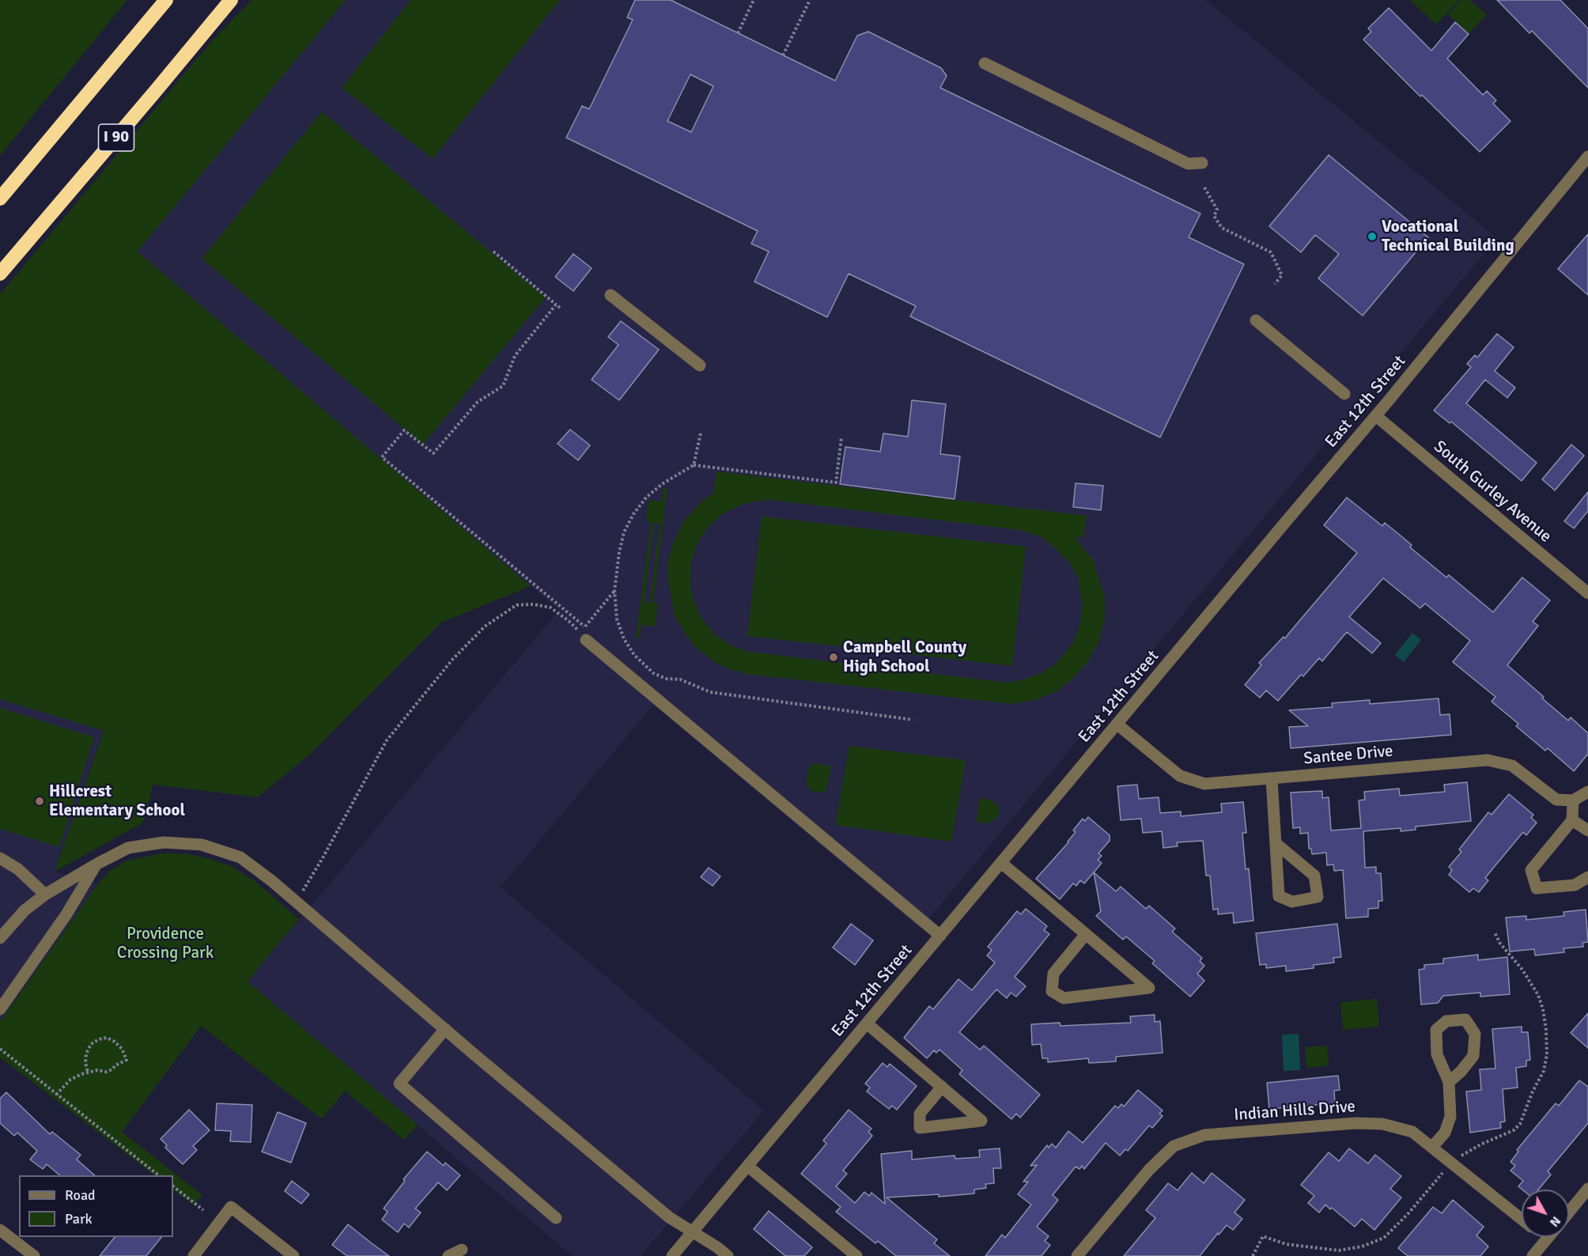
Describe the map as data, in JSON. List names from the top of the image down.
{
  "streets": {
    "highway": ["I 90"],
    "street": [
      "East 12th Street",
      "South Gurley Avenue",
      "Santee Drive",
      "Indian Hills Drive"
    ]
  },
  "crossings": [
    ["East 12th Street", "South Gurley Avenue"],
    ["East 12th Street", "Santee Drive"]
  ],
  "parks": ["Providence Crossing Park"],
  "places": ["Vocational Technical Building", "Campbell County High School", "Hillcrest Elementary School"],
  "legend": ["Road", "Park"],
  "north": "bottom right"
}
